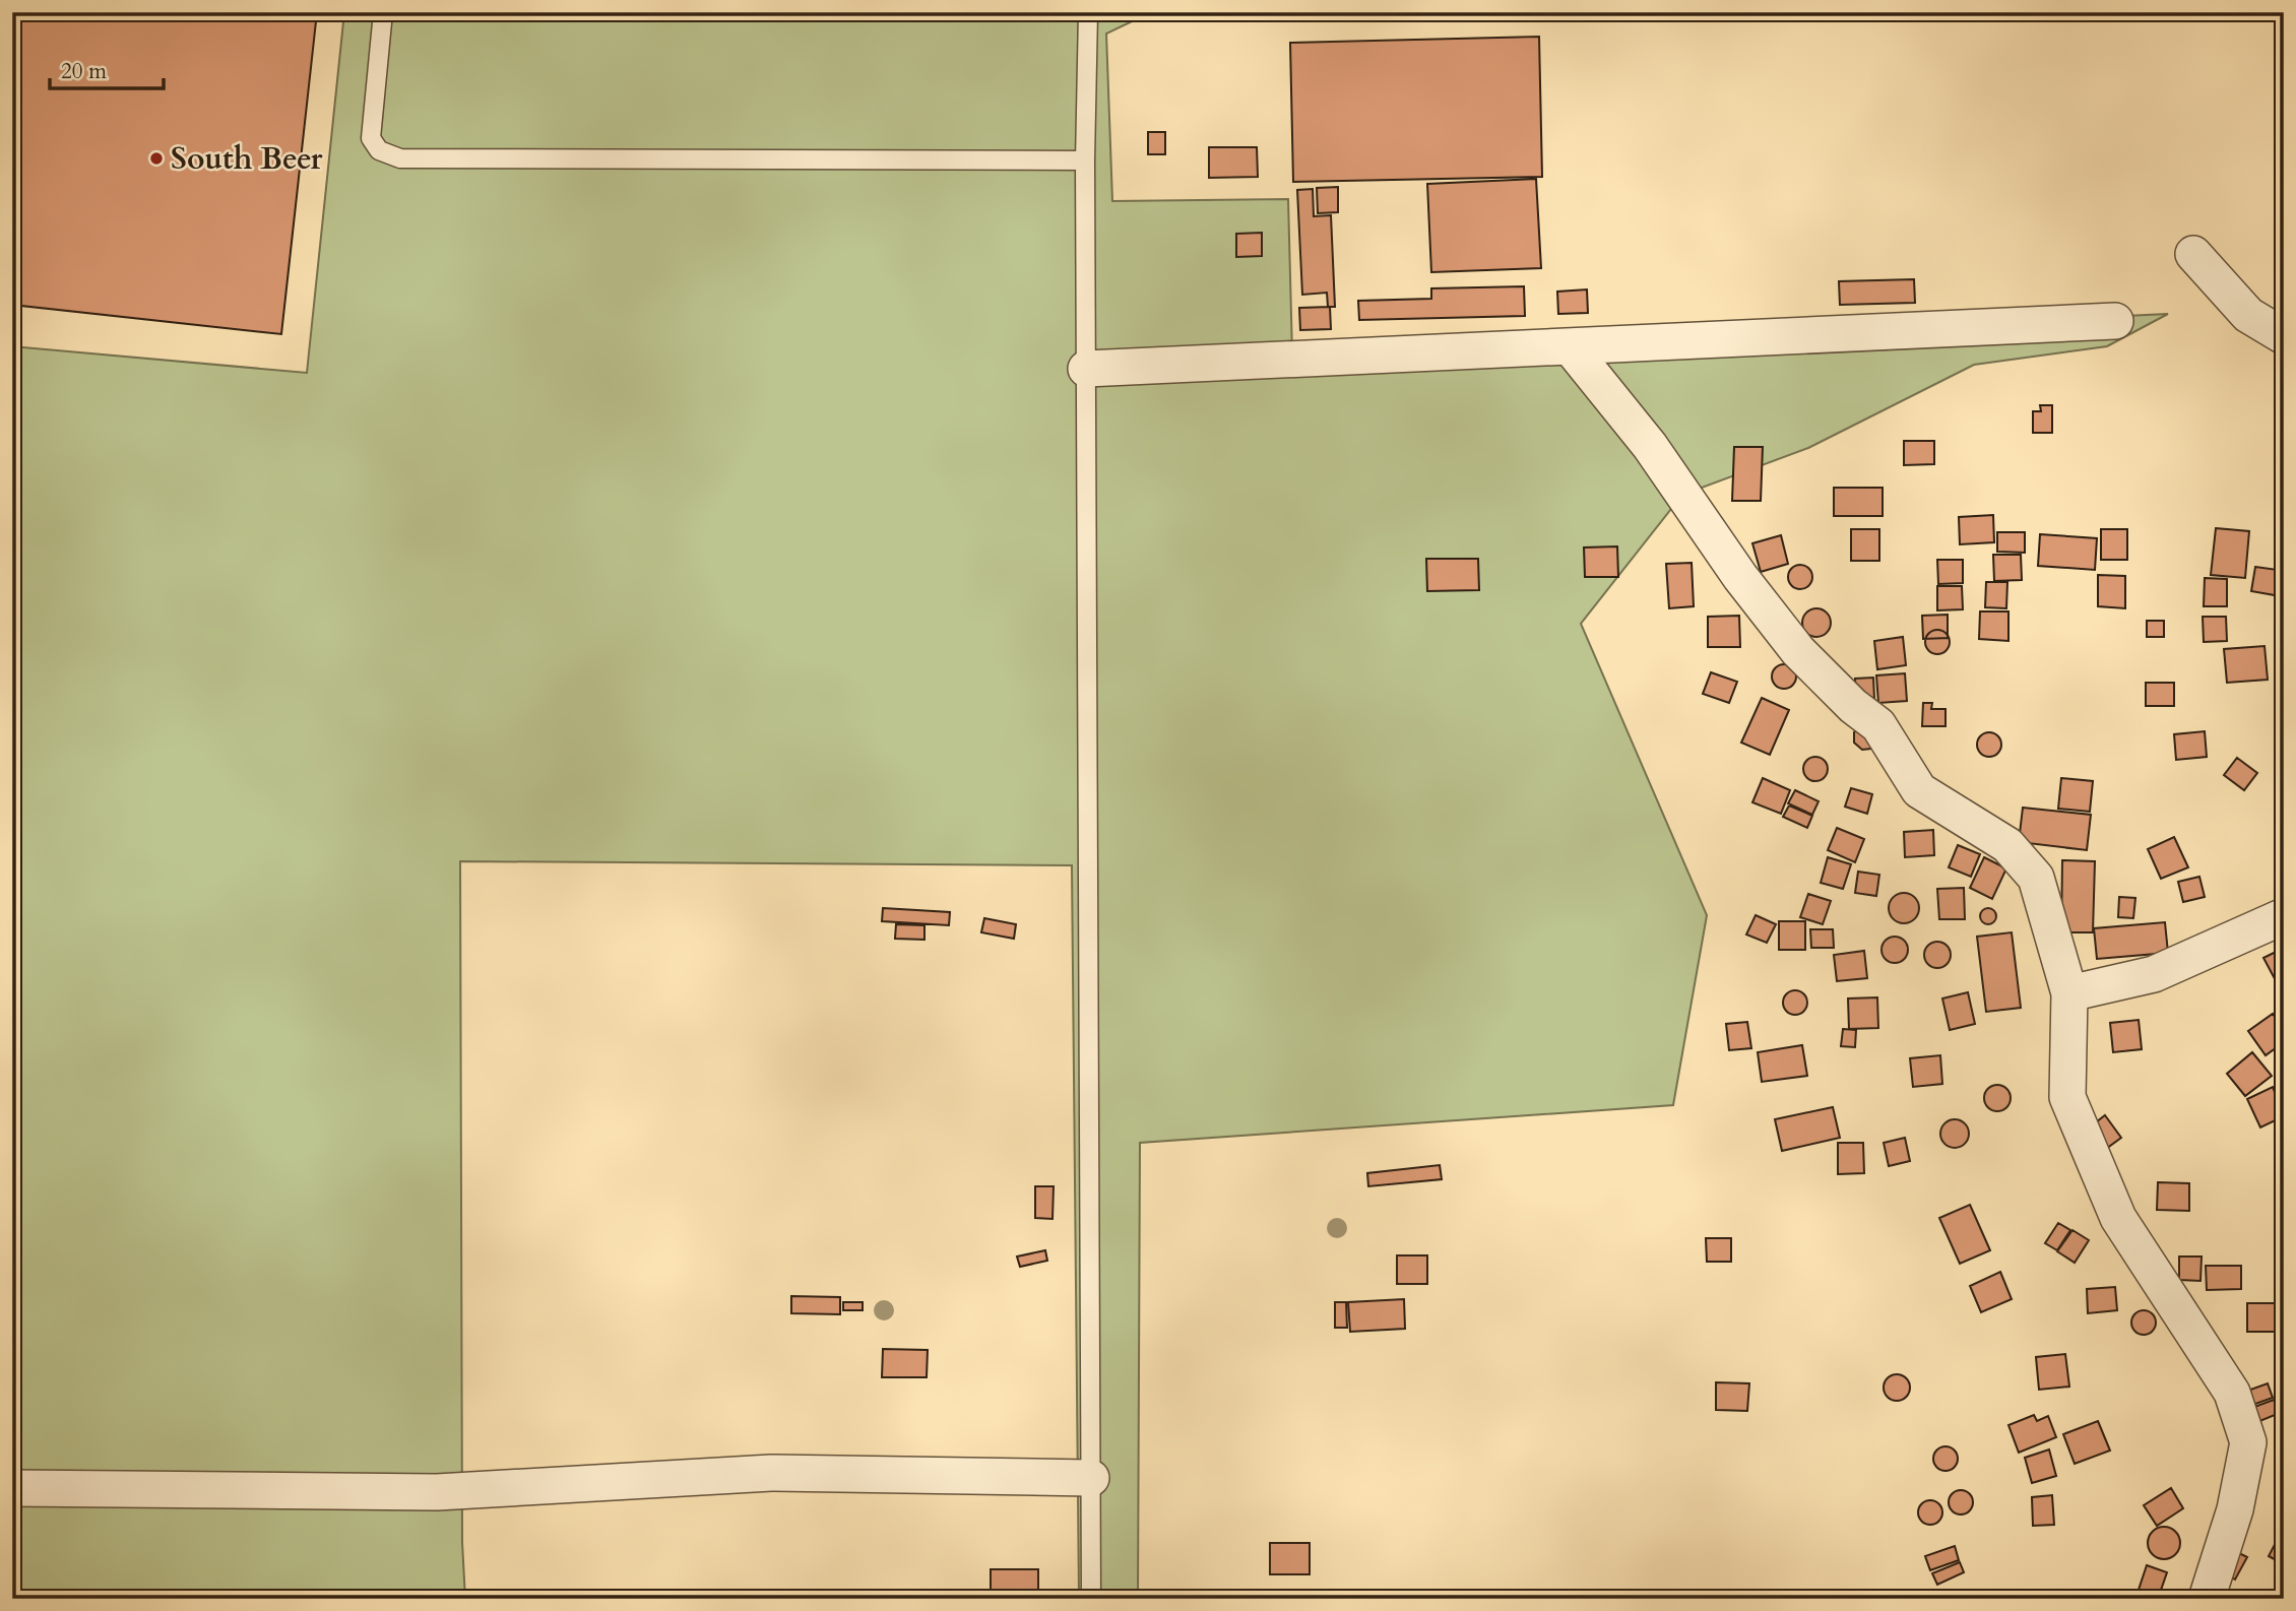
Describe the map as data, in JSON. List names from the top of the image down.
{
  "places": ["South Beer"],
  "scale_bar": "20 m"
}
